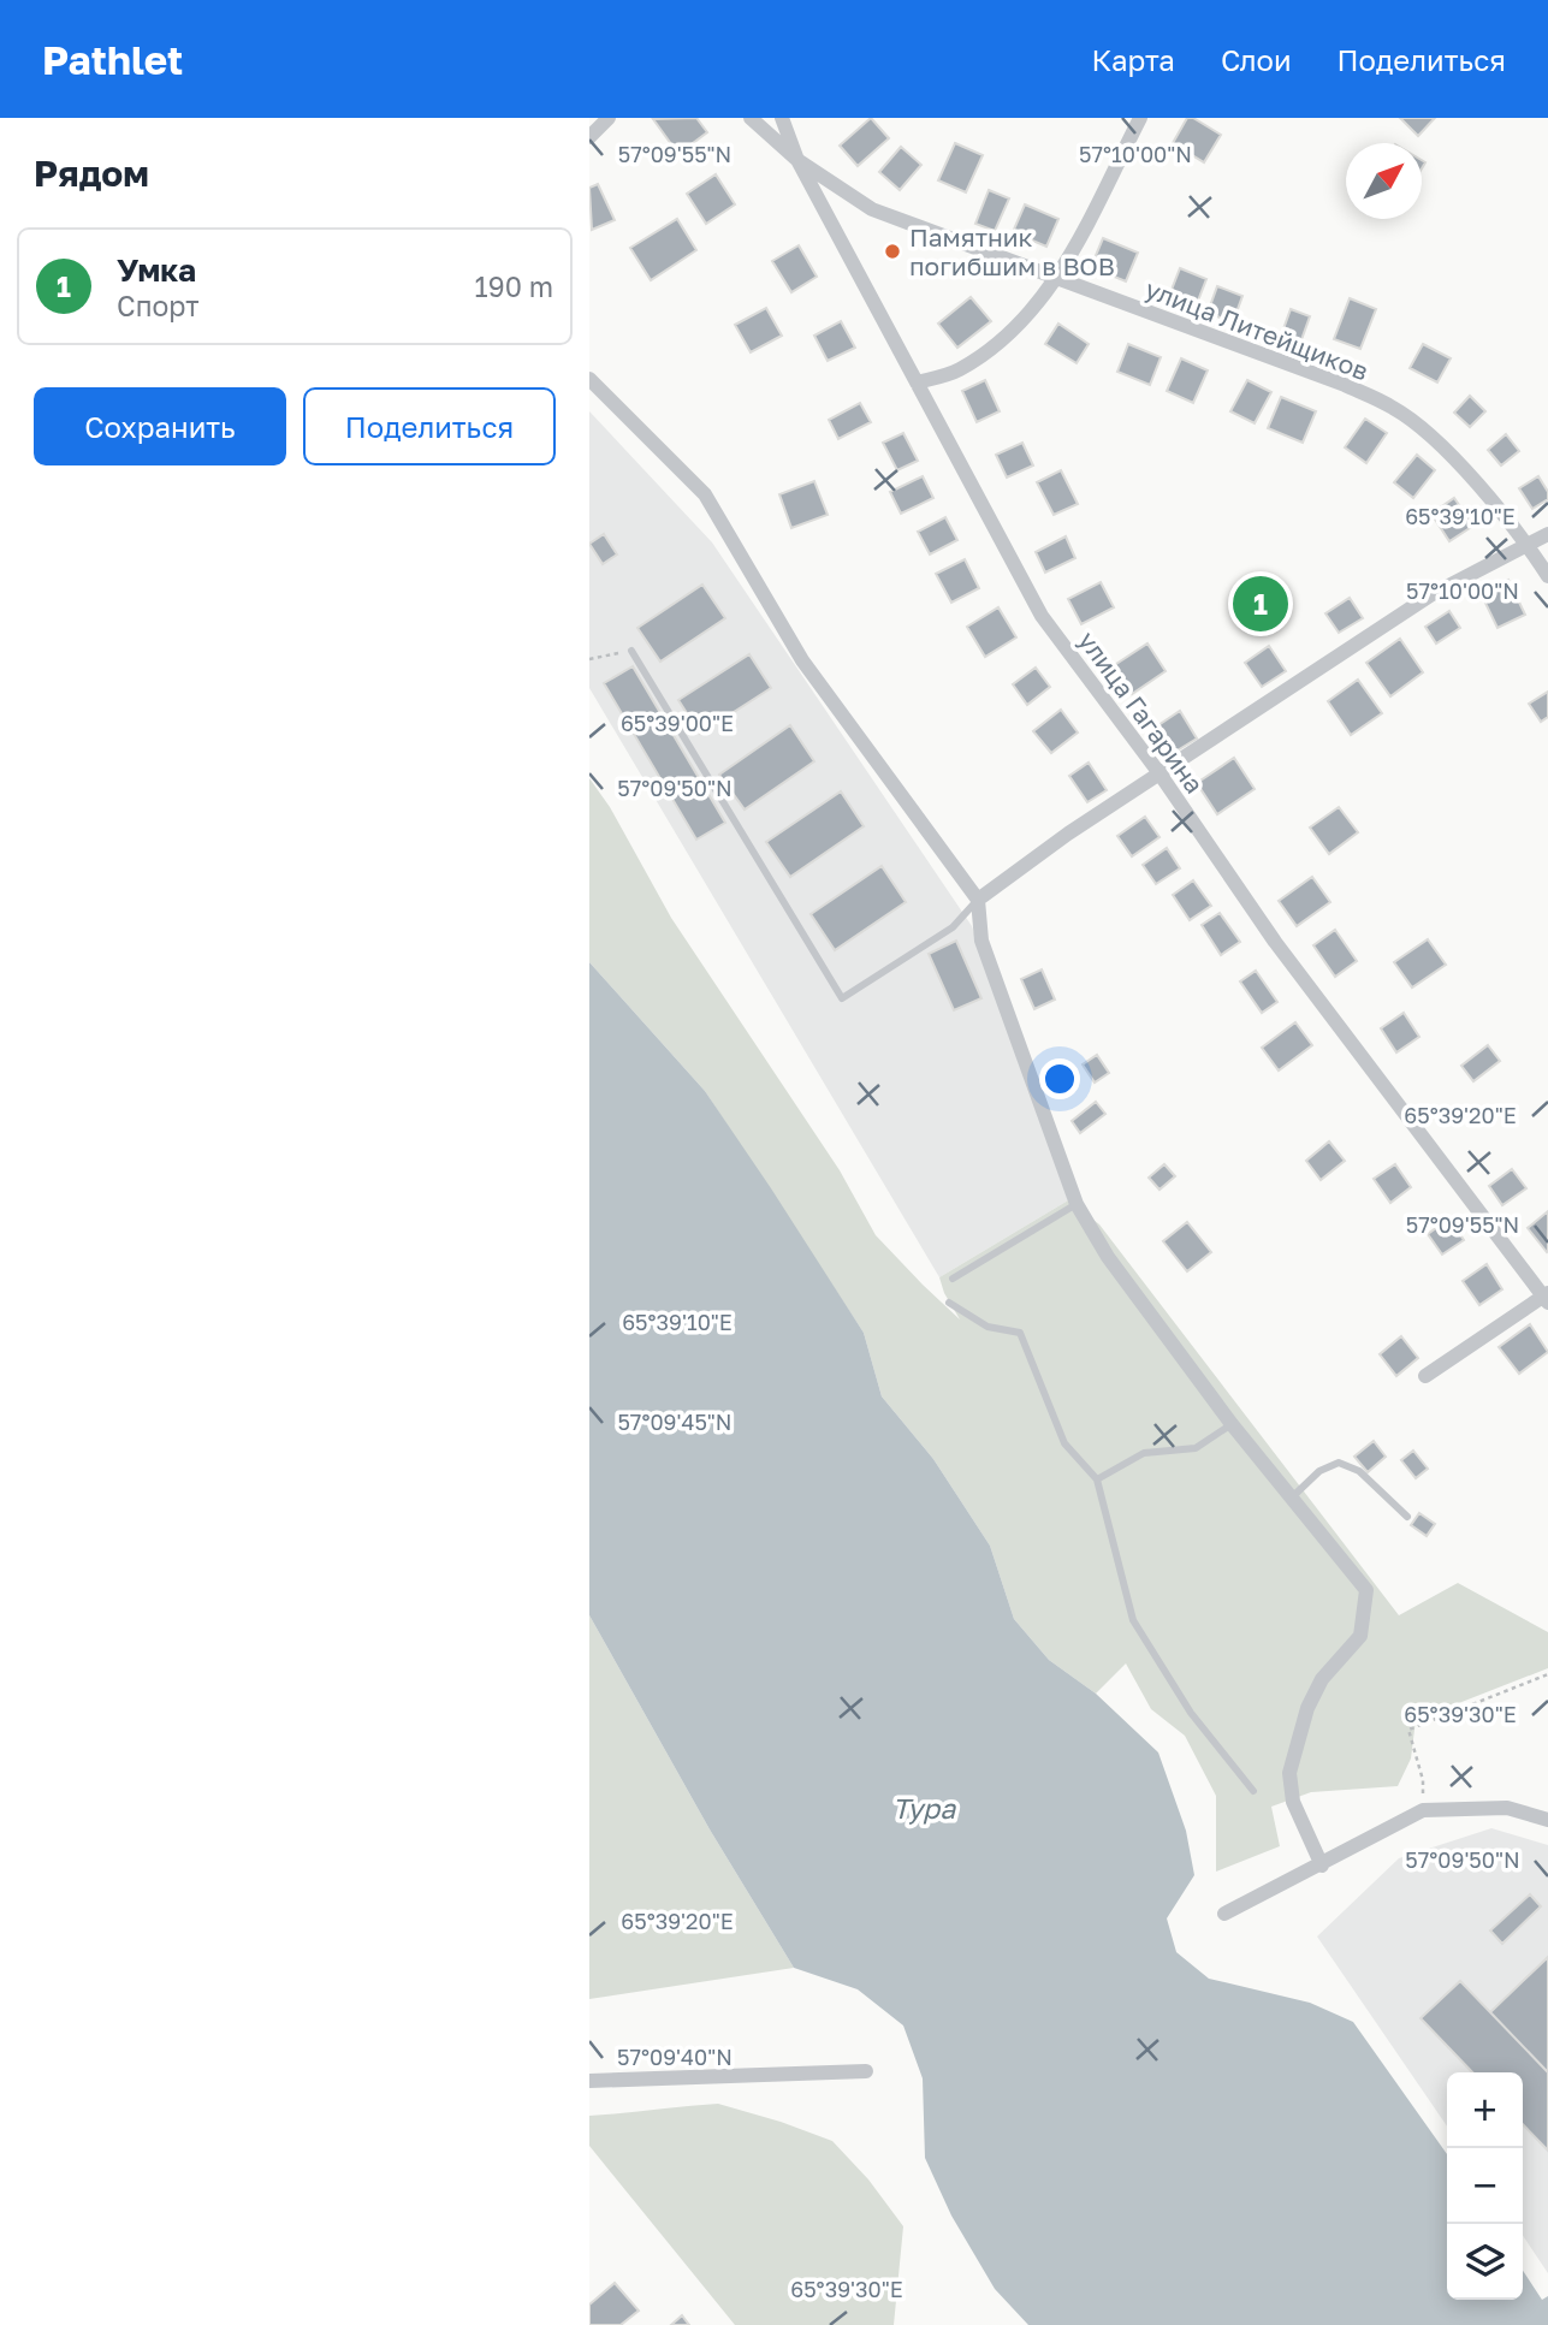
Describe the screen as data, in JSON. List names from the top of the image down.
{
  "streets": {
    "street": ["улица Литейщиков", "улица Гагарина"]
  },
  "crossings": [
    ["улица Литейщиков", "улица Гагарина"]
  ],
  "water": ["Тура"],
  "places": ["Памятник погибшим в ВОВ"],
  "north": "top right",
  "page": {
    "header": "Pathlet",
    "nav": ["Карта", "Слои", "Поделиться"],
    "heading": "Рядом",
    "list": [
      {
        "mark": "1",
        "name": "Умка",
        "note": "Спорт",
        "value": "190 m"
      }
    ],
    "buttons": ["Сохранить", "Поделиться"],
    "pins": "1",
    "map_buttons": ["+", "−"]
  },
  "coordinates": [
    "57°10'00\"N",
    "57°09'55\"N",
    "65°39'10\"E",
    "65°39'00\"E",
    "57°09'50\"N",
    "65°39'20\"E",
    "57°09'45\"N",
    "65°39'30\"E",
    "57°09'40\"N"
  ]
}
